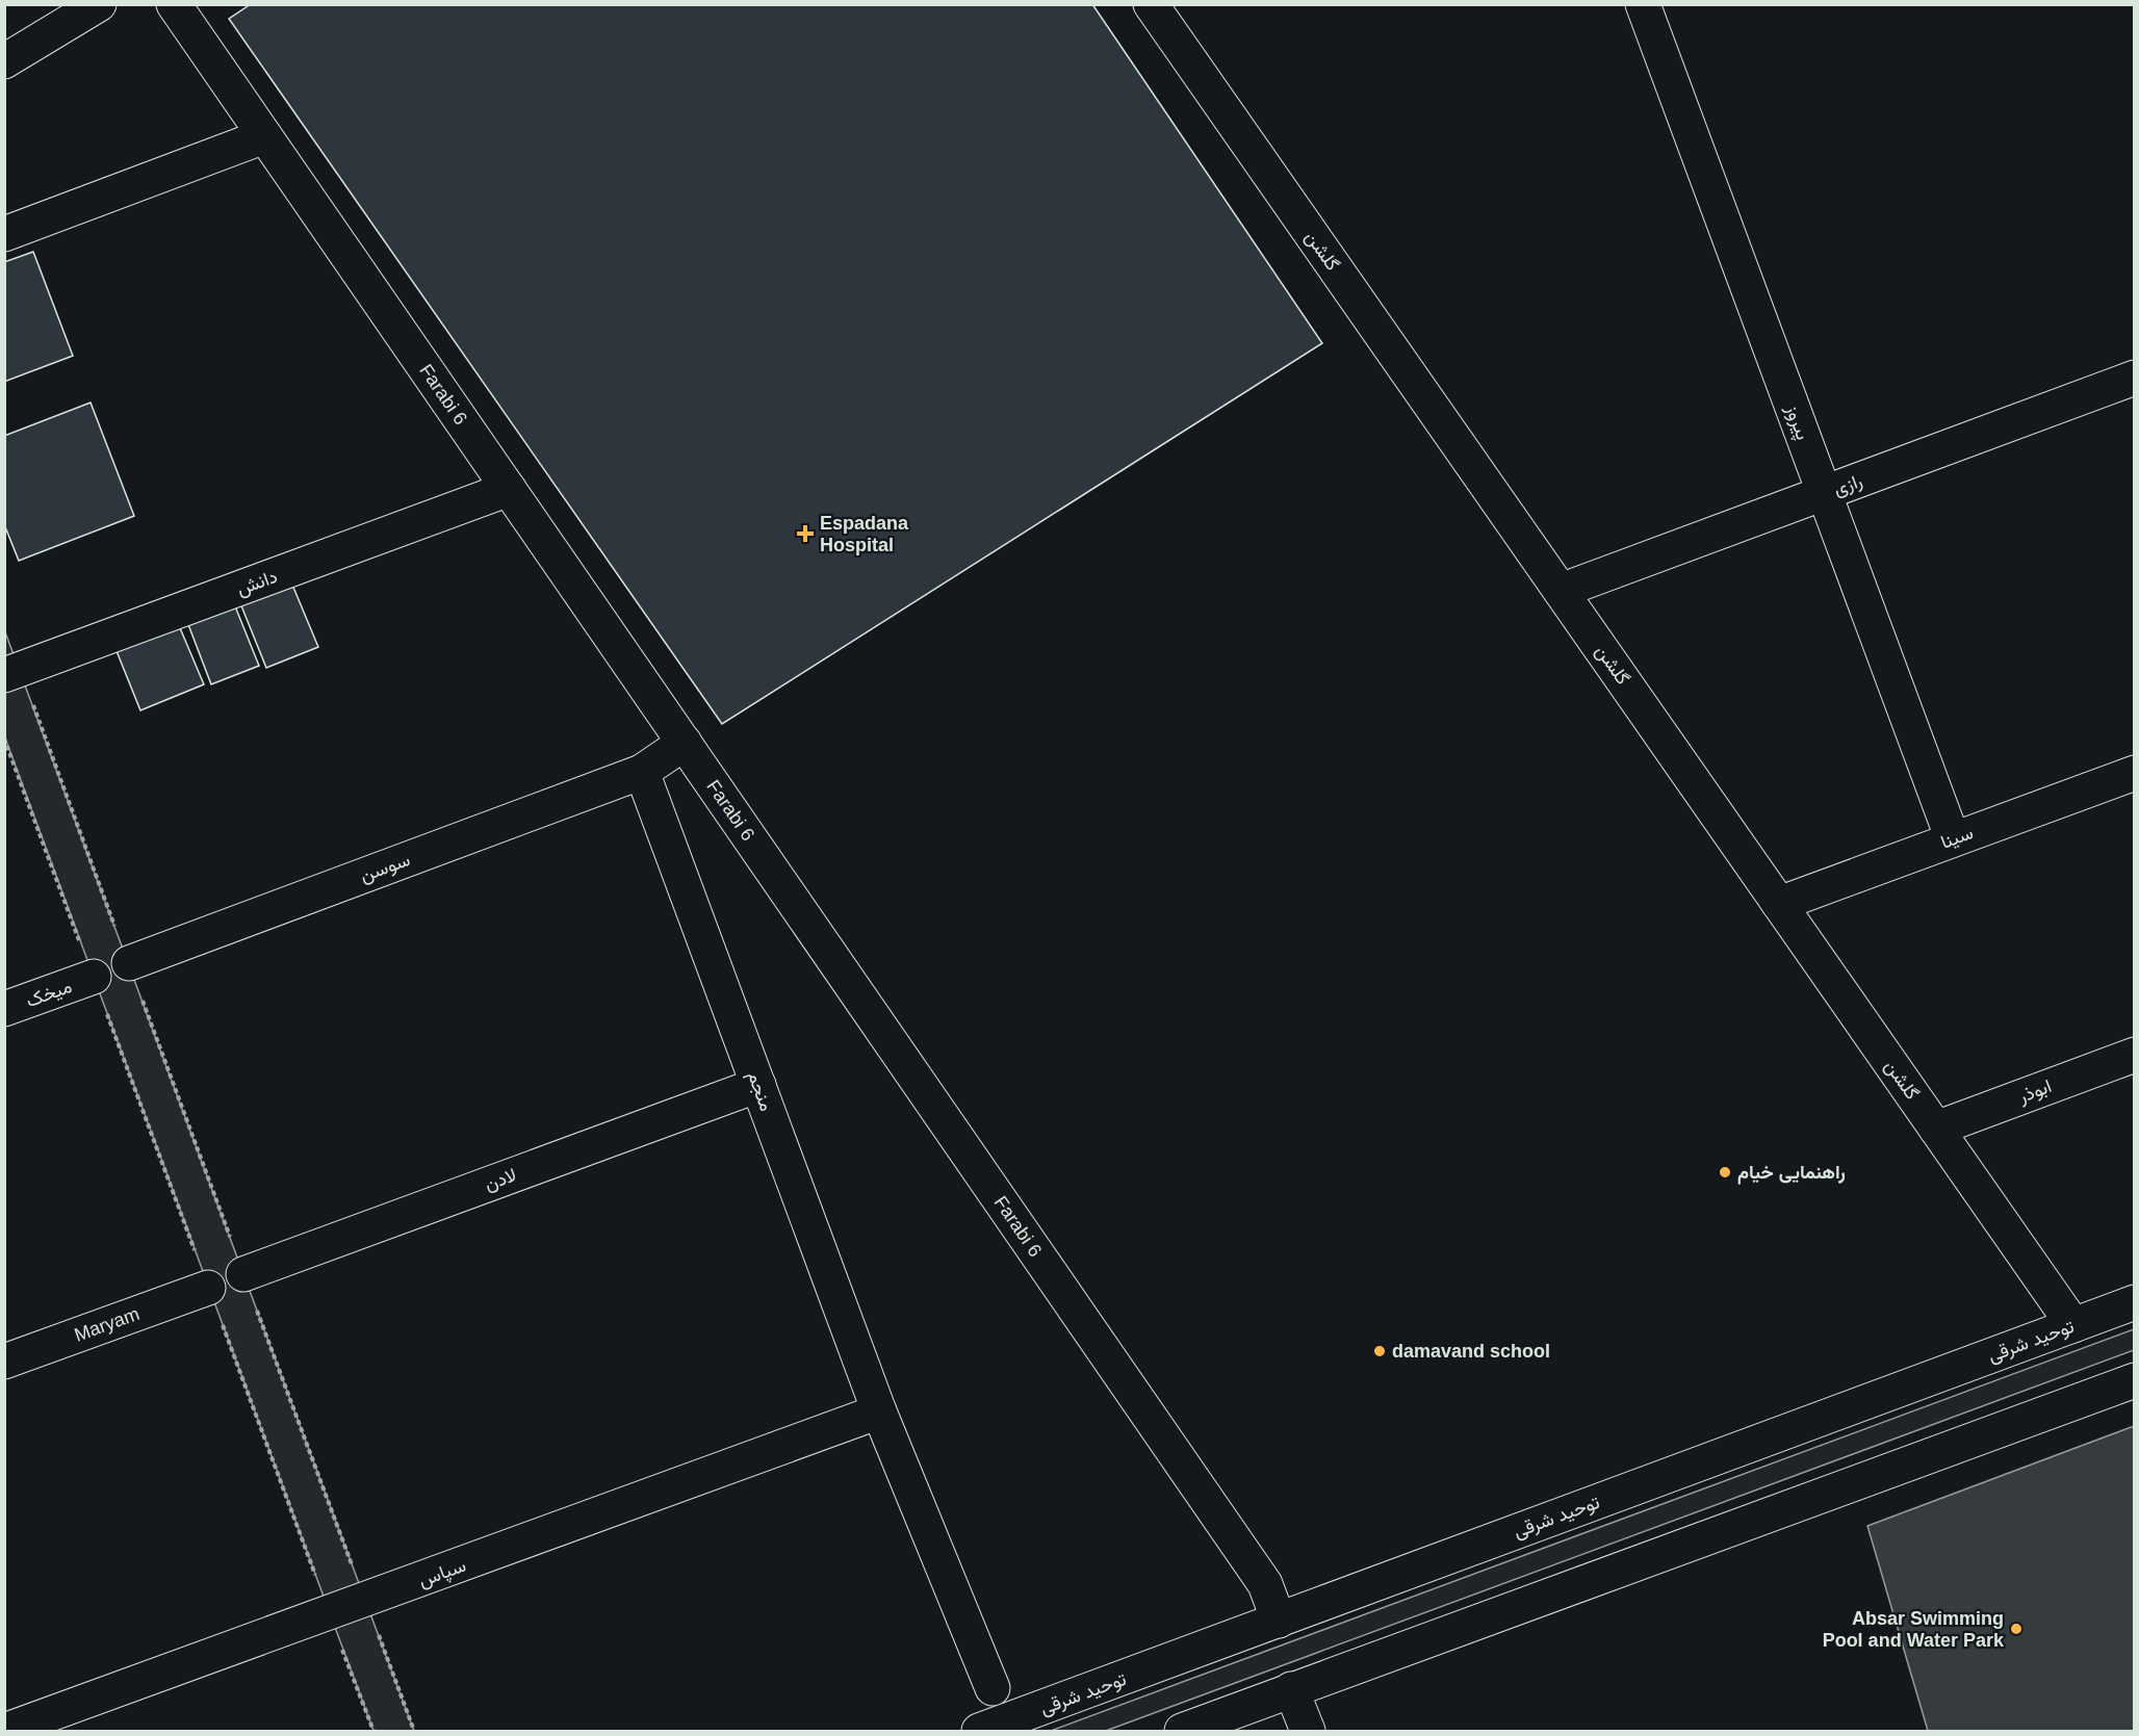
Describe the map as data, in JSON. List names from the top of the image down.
{
  "streets": {
    "street": [
      "گلشن",
      "Farabi 6",
      "پیروز",
      "رازی",
      "دانش",
      "سینا",
      "سوسن",
      "میخک",
      "منجم",
      "ابوذر",
      "لادن",
      "Maryam",
      "توحید شرقی",
      "سپاس"
    ]
  },
  "crossings": [
    ["گلشن", "رازی"],
    ["گلشن", "سینا"],
    ["گلشن", "ابوذر"],
    ["گلشن", "توحید شرقی"],
    ["Farabi 6", "دانش"],
    ["Farabi 6", "سوسن"],
    ["Farabi 6", "توحید شرقی"],
    ["پیروز", "رازی"],
    ["پیروز", "سینا"],
    ["سوسن", "منجم"],
    ["منجم", "لادن"],
    ["منجم", "سپاس"]
  ],
  "places": {
    "health": ["Espadana Hospital"],
    "other": ["راهنمایی خیام", "damavand school", "Absar Swimming Pool and Water Park"]
  }
}
